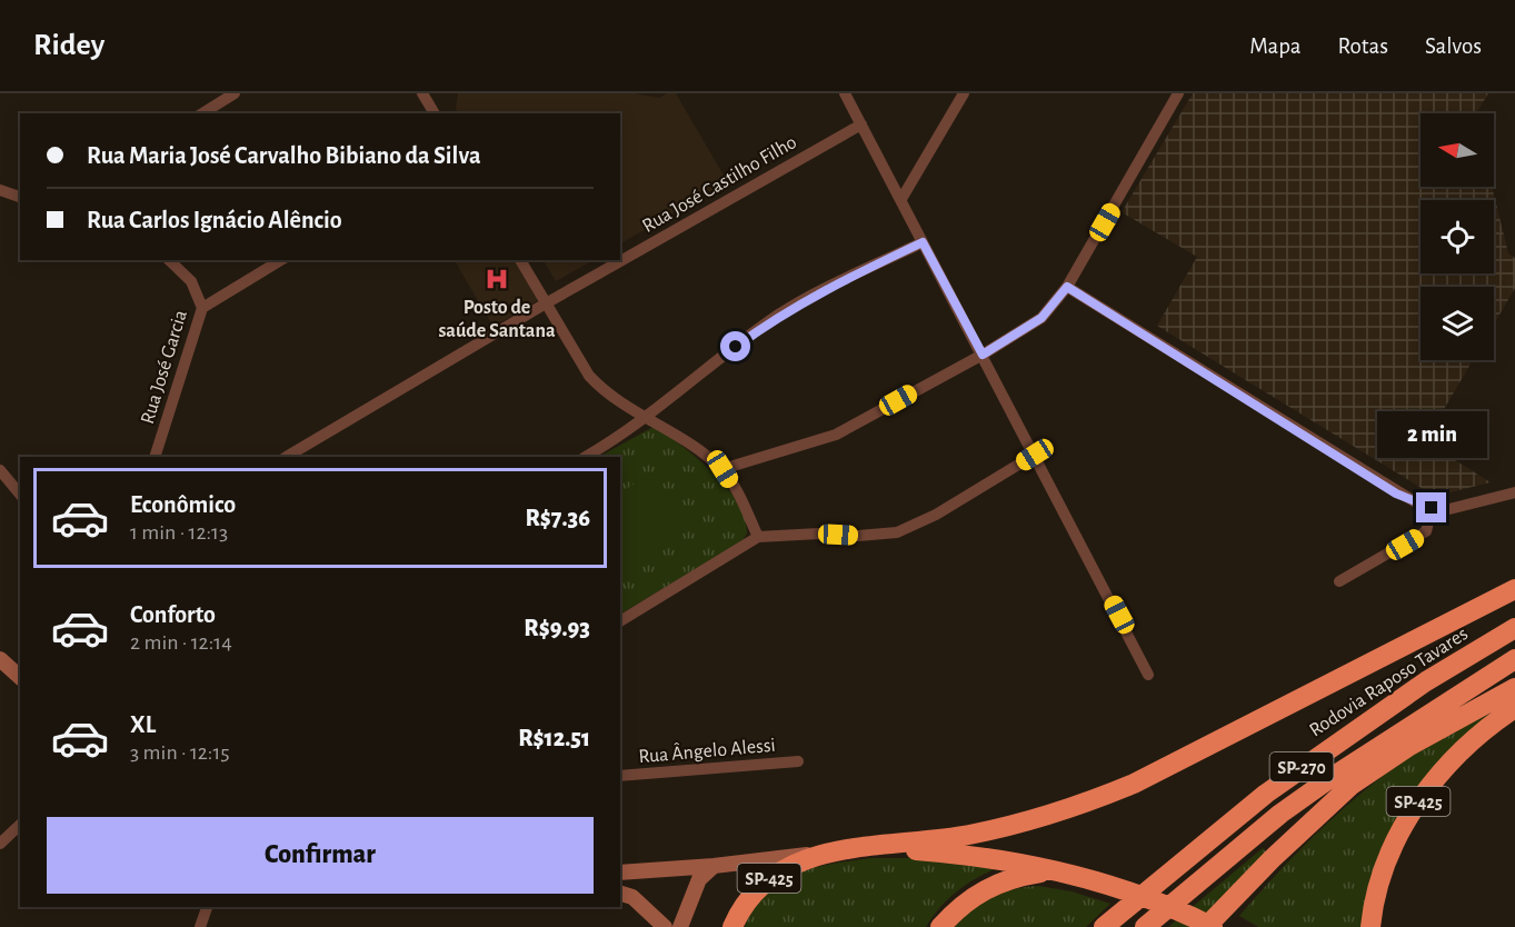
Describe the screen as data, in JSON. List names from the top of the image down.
{
  "streets": {
    "highway": ["Rodovia Raposo Tavares", "SP-270", "SP-425"],
    "street": ["Rua José Castilho Filho", "Rua José Garcia", "Rua Ângelo Alessi"]
  },
  "places": {
    "hospital": ["Posto de saúde Santana"]
  },
  "north": "left",
  "page": {
    "header": "Ridey",
    "nav": ["Mapa", "Rotas", "Salvos"],
    "banner": ["Rua Maria José Carvalho Bibiano da Silva", "Rua Carlos Ignácio Alêncio"],
    "bubble": "2 min",
    "list": [
      {
        "name": "Econômico",
        "note": "1 min · 12:13",
        "value": "R$7.36"
      },
      {
        "name": "Conforto",
        "note": "2 min · 12:14",
        "value": "R$9.93"
      },
      {
        "name": "XL",
        "note": "3 min · 12:15",
        "value": "R$12.51"
      }
    ],
    "buttons": "Confirmar"
  }
}
